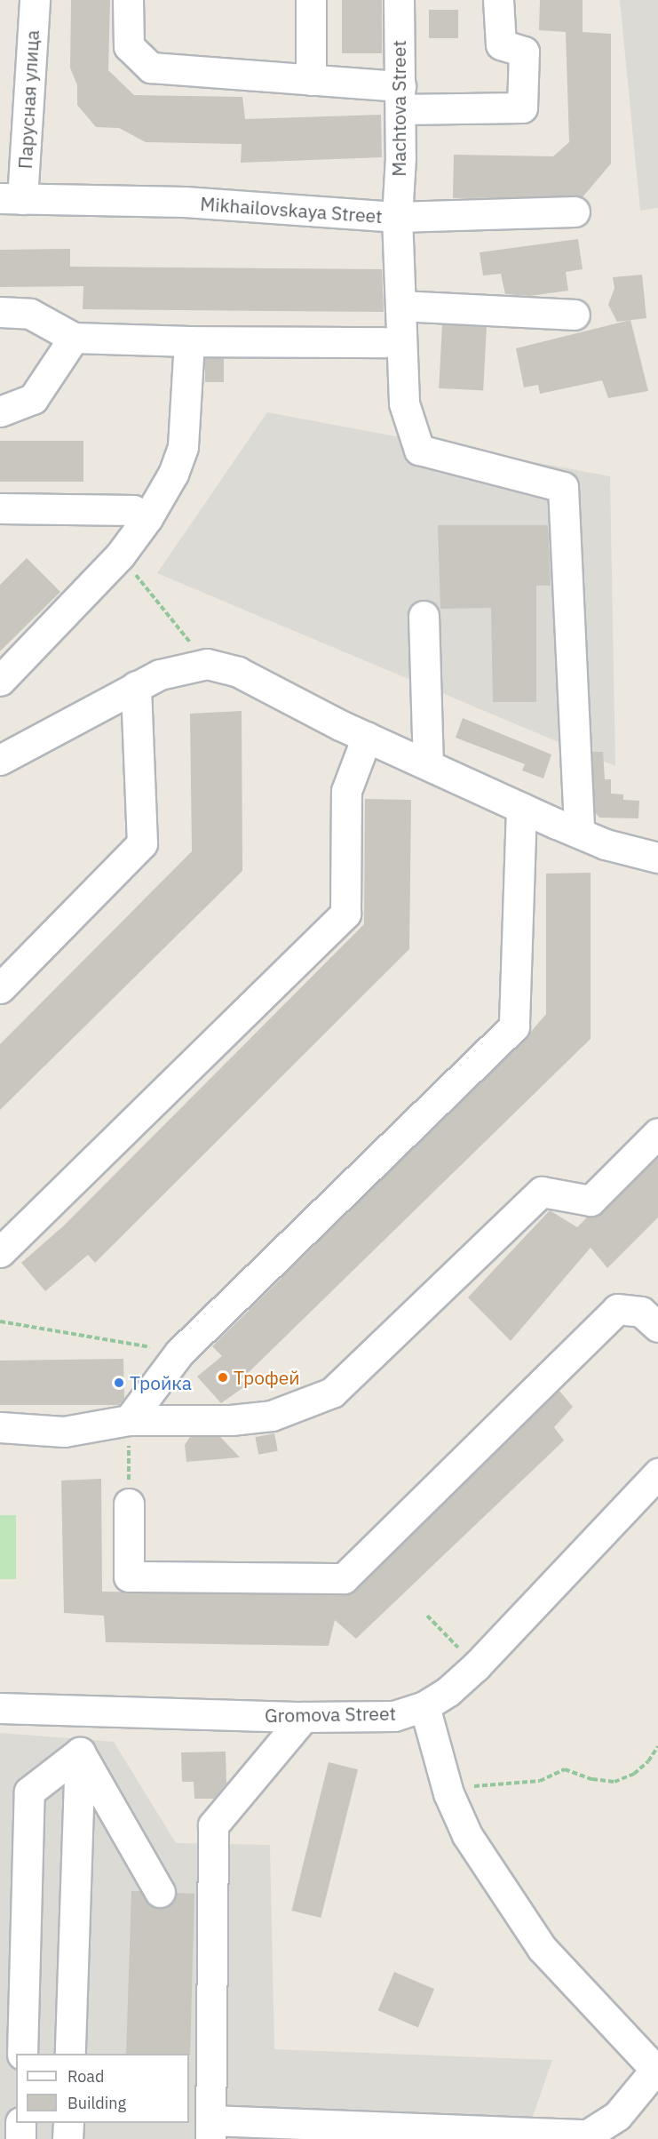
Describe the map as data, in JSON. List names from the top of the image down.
{
  "streets": {
    "street": [
      "Парусная улица",
      "Machtova Street",
      "Mikhailovskaya Street",
      "Gromova Street"
    ]
  },
  "crossings": [
    ["Парусная улица", "Mikhailovskaya Street"],
    ["Machtova Street", "Mikhailovskaya Street"]
  ],
  "places": ["Трофей", "Тройка"],
  "legend": ["Road", "Building"]
}
